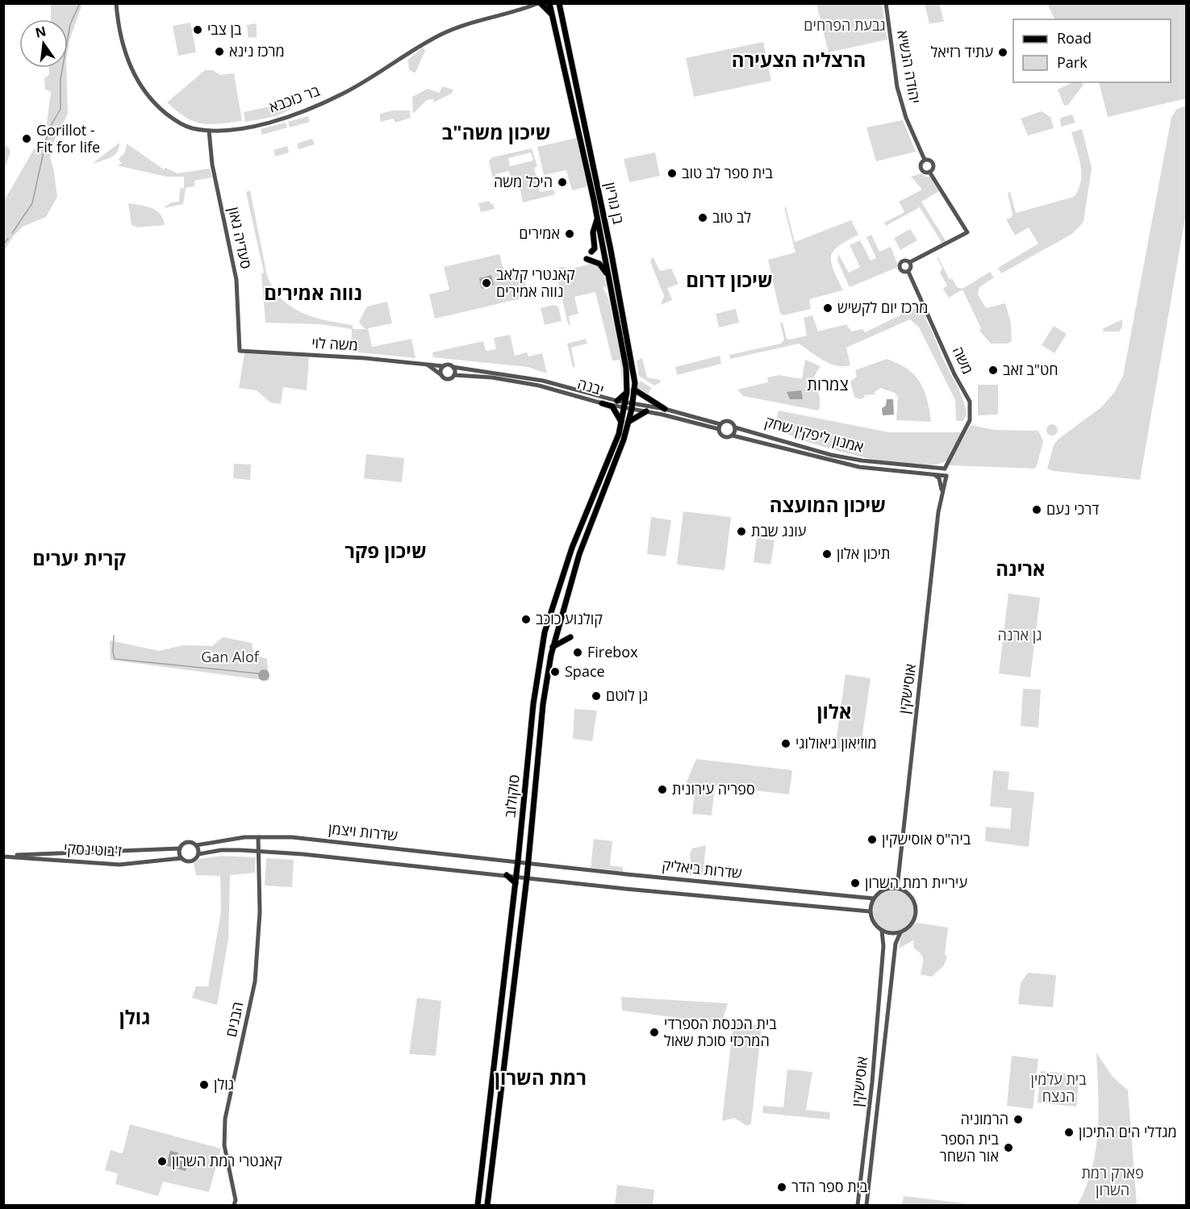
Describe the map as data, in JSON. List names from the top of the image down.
{
  "streets": {
    "main road": ["בן גוריון", "סוקולוב"],
    "street": [
      "יהודה הנשיא",
      "בר כוכבא",
      "סעדיה גאון",
      "משה לוי",
      "משה",
      "יבנה",
      "אמנון ליפקין שחק",
      "אוסישקין",
      "שדרות ויצמן",
      "ז'בוטינסקי",
      "שדרות ביאליק",
      "הבנים"
    ]
  },
  "crossings": [
    ["בר כוכבא", "סעדיה גאון"],
    ["בן גוריון", "יבנה"],
    ["בן גוריון", "סוקולוב"],
    ["סעדיה גאון", "משה לוי"],
    ["משה לוי", "יבנה"],
    ["משה", "אמנון ליפקין שחק"],
    ["יבנה", "אמנון ליפקין שחק"],
    ["יבנה", "סוקולוב"],
    ["אוסישקין", "שדרות ביאליק"],
    ["סוקולוב", "שדרות ויצמן"],
    ["סוקולוב", "שדרות ביאליק"],
    ["שדרות ויצמן", "ז'בוטינסקי"],
    ["שדרות ויצמן", "שדרות ביאליק"],
    ["שדרות ויצמן", "הבנים"]
  ],
  "districts": [
    "הרצליה הצעירה",
    "שיכון משה\"ב",
    "שיכון דרום",
    "נווה אמירים",
    "צמרות",
    "שיכון המועצה",
    "שיכון פקר",
    "קרית יערים",
    "ארינה",
    "אלון",
    "גולן",
    "רמת השרון"
  ],
  "parks": [
    "גבעת הפרחים",
    "גן ארנה",
    "Gan Alof",
    "בית עלמין הנצח",
    "פארק רמת השרון"
  ],
  "places": [
    "בן צבי",
    "מרכז נינא",
    "עתיד רזיאל",
    "Gorillot - Fit for life",
    "בית ספר לב טוב",
    "היכל משה",
    "לב טוב",
    "אמירים",
    "קאנטרי קלאב נווה אמירים",
    "מרכז יום לקשיש",
    "חט\"ב זאב",
    "דרכי נעם",
    "עונג שבת",
    "תיכון אלון",
    "קולנוע כוכב",
    "Firebox",
    "Space",
    "גן לוטם",
    "מוזיאון גיאולוגי",
    "ספריה עירונית",
    "ביה\"ס אוסישקין",
    "עיריית רמת השרון",
    "בית הכנסת הספרדי המרכזי סוכת שאול",
    "גולן",
    "הרמוניה",
    "מגדלי הים התיכון",
    "בית הספר אור השחר",
    "קאנטרי רמת השרון",
    "בית ספר הדר"
  ],
  "legend": ["Road", "Park"],
  "north": "top"
}
